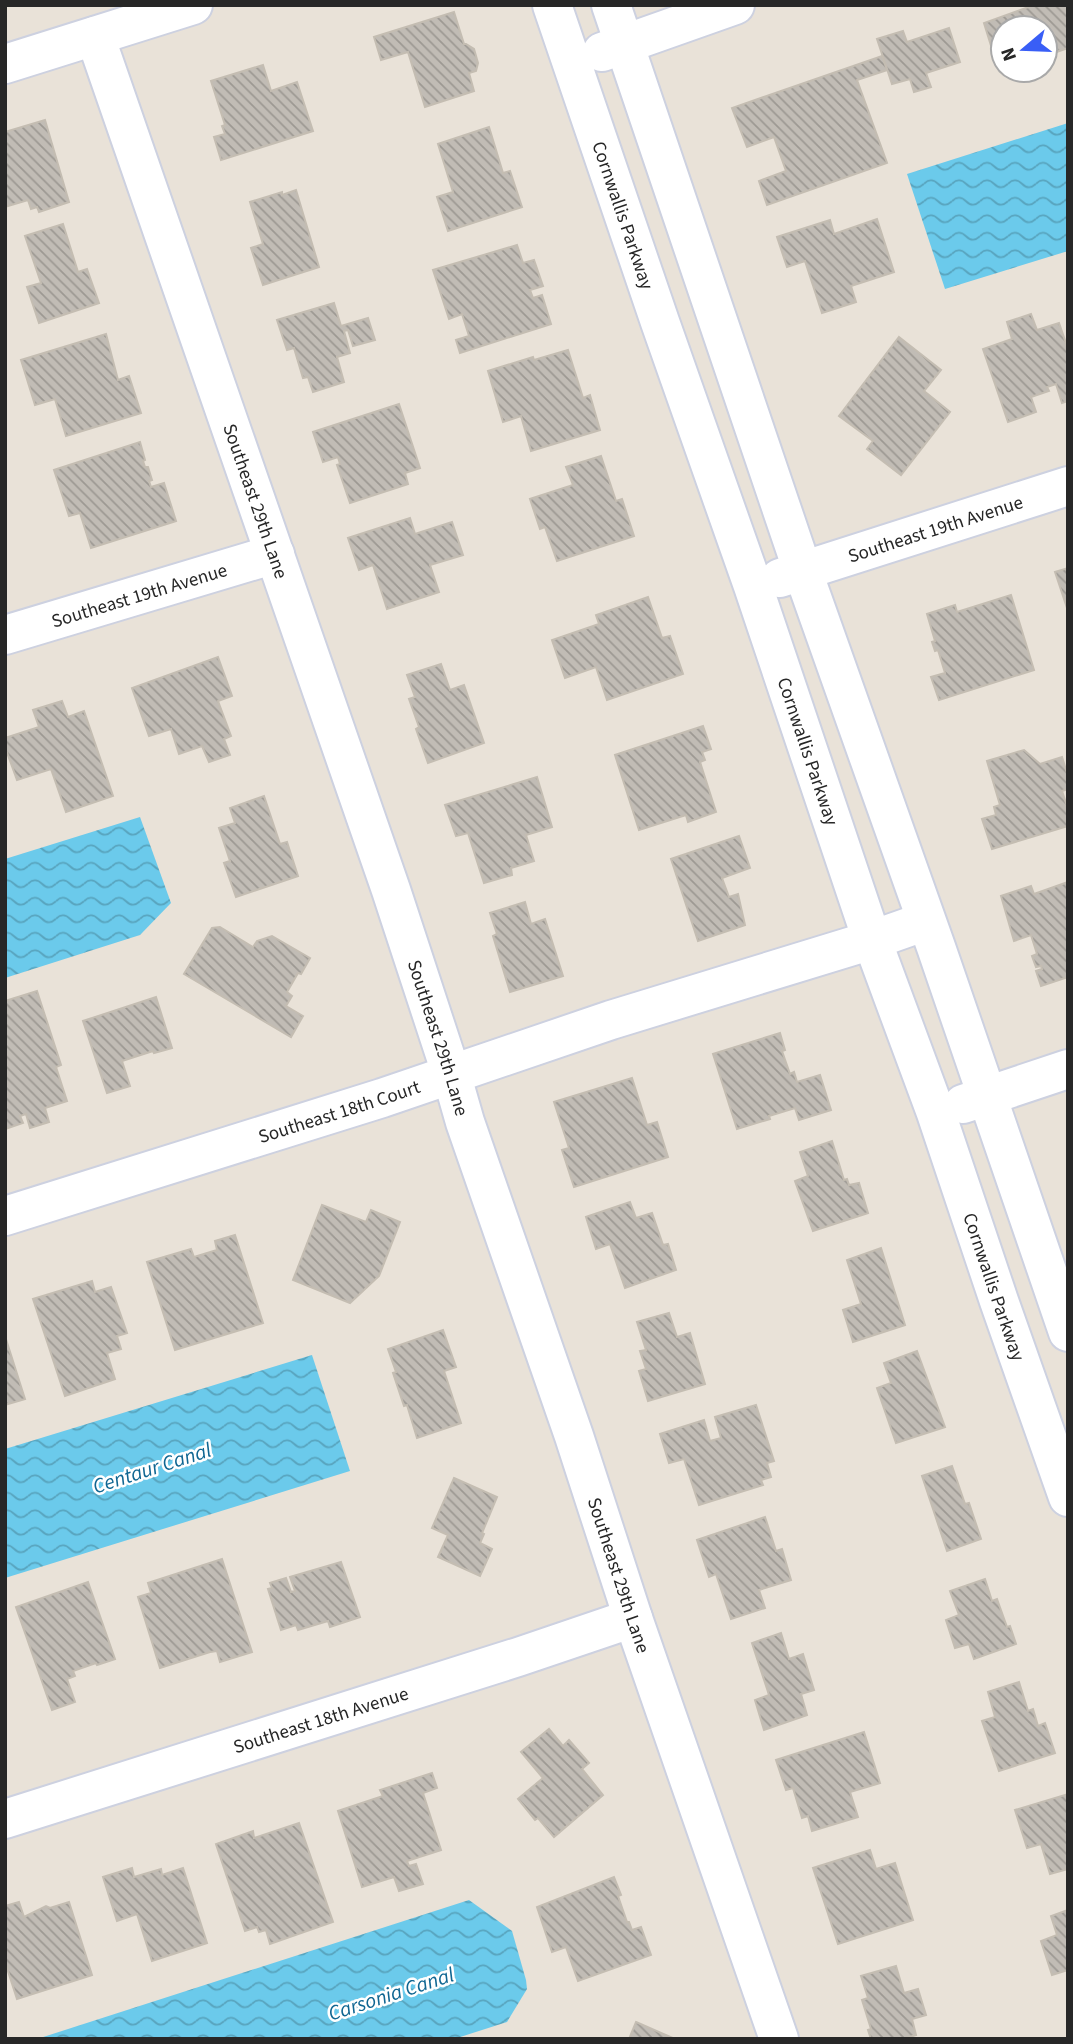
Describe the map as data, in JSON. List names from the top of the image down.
{
  "streets": {
    "street": [
      "Cornwallis Parkway",
      "Southeast 29th Lane",
      "Southeast 19th Avenue",
      "Southeast 18th Court",
      "Southeast 18th Avenue"
    ]
  },
  "crossings": [
    ["Cornwallis Parkway", "Southeast 19th Avenue"],
    ["Cornwallis Parkway", "Southeast 18th Court"],
    ["Southeast 29th Lane", "Southeast 19th Avenue"],
    ["Southeast 29th Lane", "Southeast 18th Court"],
    ["Southeast 29th Lane", "Southeast 18th Avenue"]
  ],
  "water": ["Centaur Canal", "Carsonia Canal"],
  "north": "left"
}
